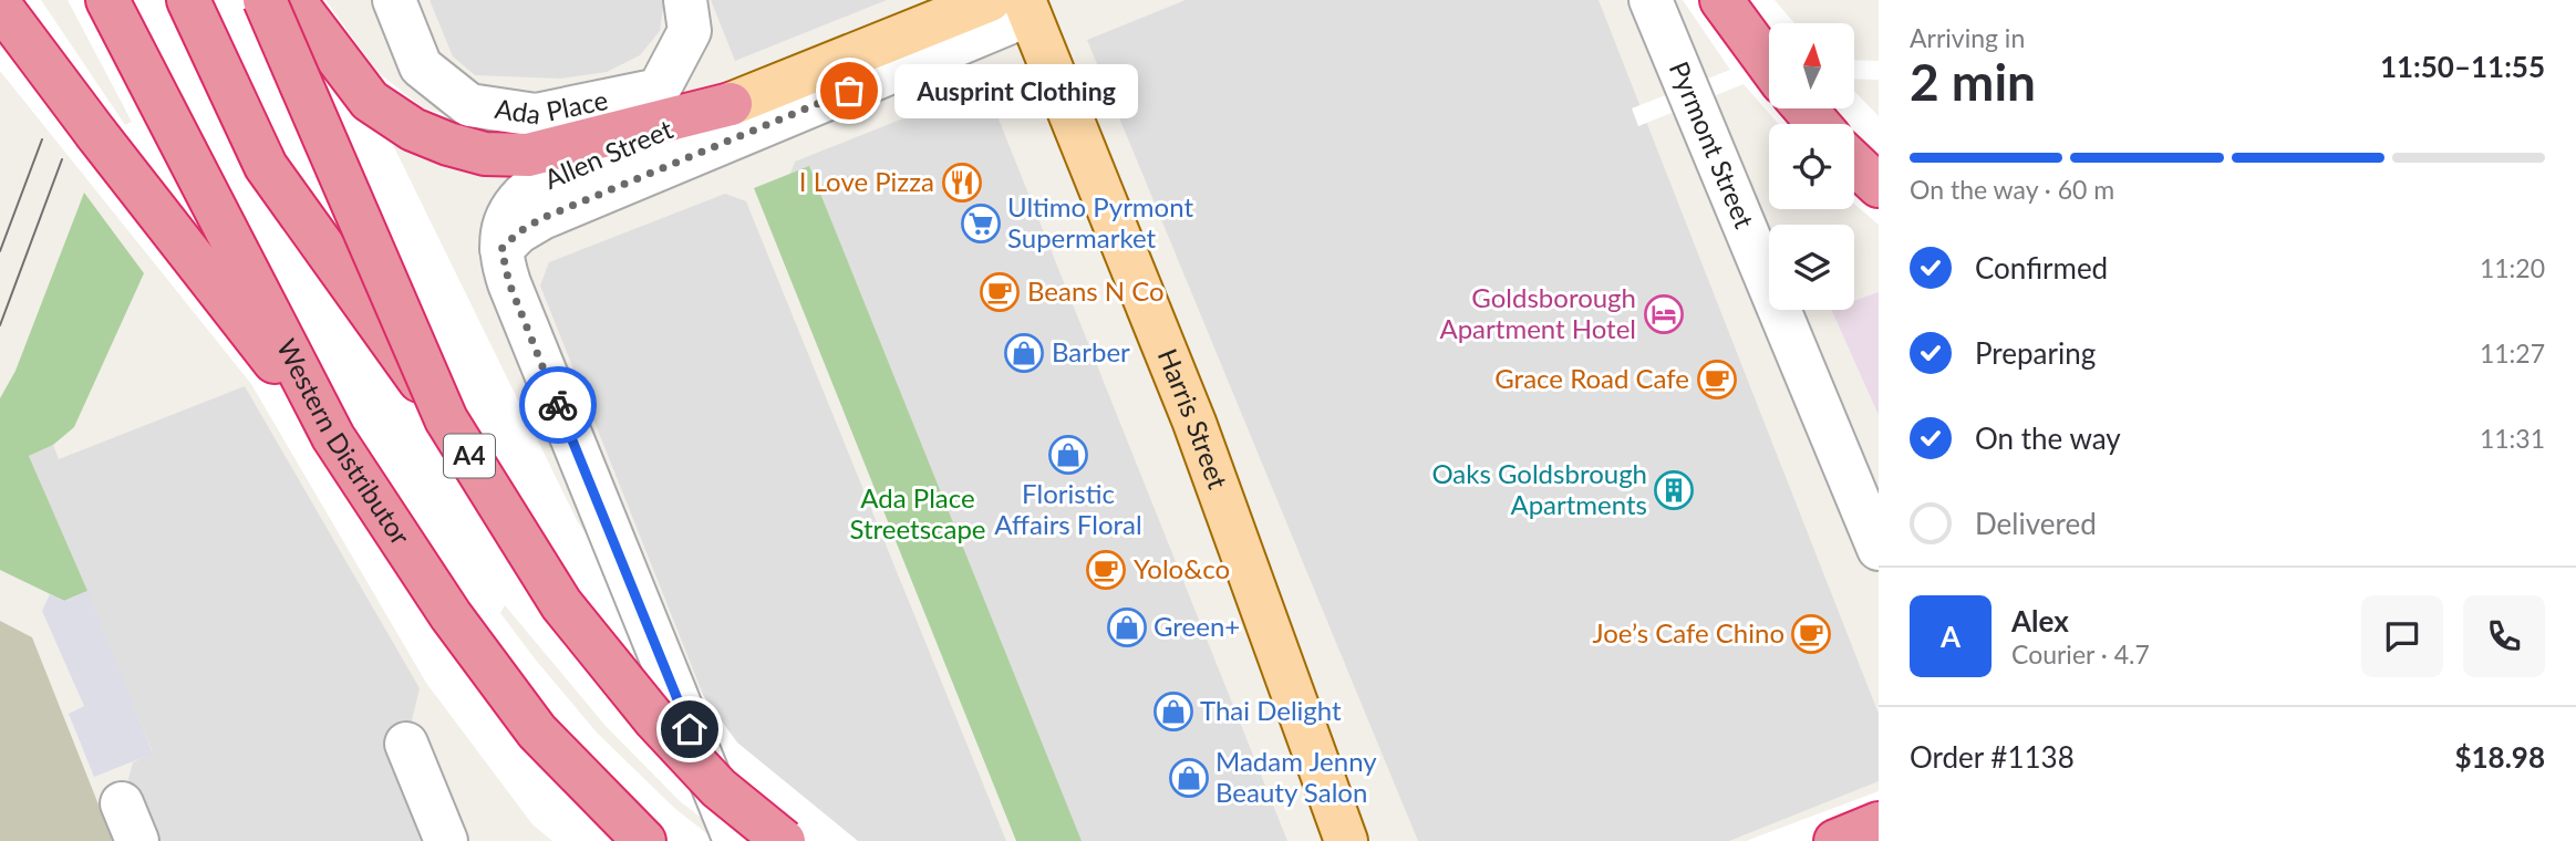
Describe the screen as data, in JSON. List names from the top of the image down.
{
  "streets": {
    "highway": ["Western Distributor", "A4"],
    "main road": ["Allen Street", "Harris Street"],
    "street": ["Ada Place", "Pyrmont Street"]
  },
  "crossings": [
    ["Allen Street", "Harris Street"]
  ],
  "parks": ["Ada Place Streetscape"],
  "places": {
    "other": ["Ausprint Clothing"],
    "restaurant": ["I Love Pizza"],
    "supermarket": ["Ultimo Pyrmont Supermarket"],
    "cafe": [
      "Beans N Co",
      "Grace Road Cafe",
      "Yolo&co",
      "Joe’s Cafe Chino"
    ],
    "hotel": ["Goldsborough Apartment Hotel"],
    "shop": [
      "Barber",
      "Floristic Affairs Floral",
      "Green+",
      "Thai Delight",
      "Madam Jenny Beauty Salon"
    ],
    "building": ["Oaks Goldsbrough Apartments"]
  },
  "north": "top",
  "page": {
    "heading": ["2 min", "Arriving in", "11:50–11:55"],
    "panel": [
      "Alex",
      "Courier · 4.7",
      "Order #1138",
      "$18.98"
    ],
    "bubble": "Ausprint Clothing",
    "bar": "On the way · 60 m",
    "list": [
      ["Confirmed", "11:20"],
      ["Preparing", "11:27"],
      ["On the way", "11:31"],
      "Delivered"
    ],
    "round": "A"
  }
}
